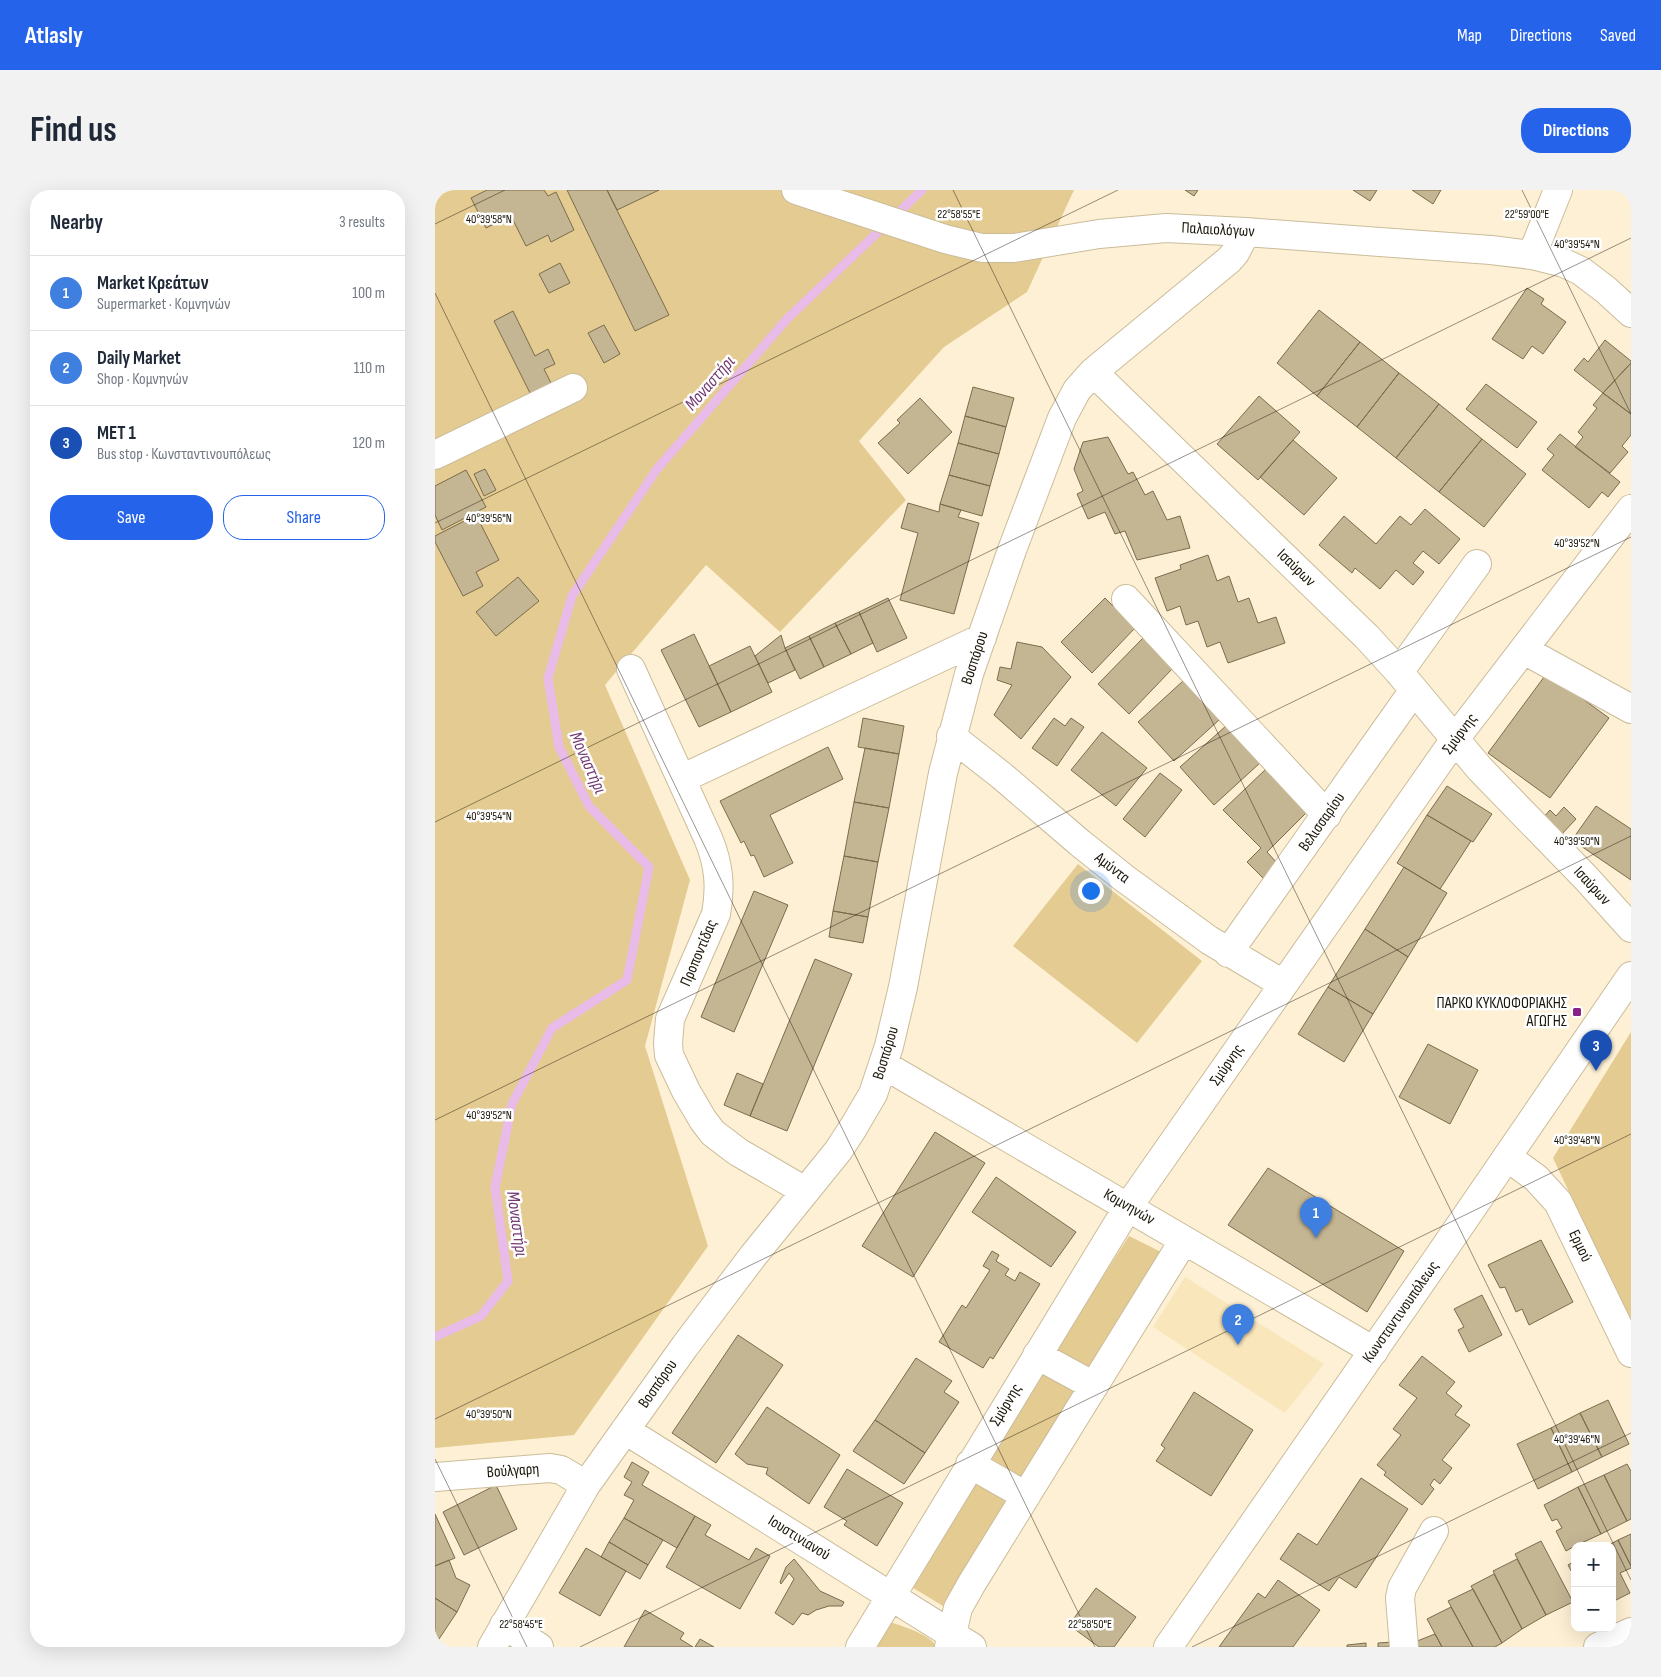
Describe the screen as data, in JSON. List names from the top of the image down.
{
  "streets": {
    "street": [
      "Παλαιολόγων",
      "Ισαύρων",
      "Βοσπόρου",
      "Σμύρνης",
      "Βελισσαρίου",
      "Αμύντα",
      "Προποντίδας",
      "Κομνηνών",
      "Ερμού",
      "Κωνσταντινουπόλεως",
      "Βούλγαρη",
      "Ιουστινιανού"
    ]
  },
  "crossings": [
    ["Ισαύρων", "Βοσπόρου"],
    ["Ισαύρων", "Σμύρνης"],
    ["Ισαύρων", "Βελισσαρίου"],
    ["Βοσπόρου", "Αμύντα"],
    ["Βοσπόρου", "Προποντίδας"],
    ["Βοσπόρου", "Κομνηνών"],
    ["Βοσπόρου", "Βούλγαρη"],
    ["Βοσπόρου", "Ιουστινιανού"],
    ["Σμύρνης", "Αμύντα"],
    ["Σμύρνης", "Κομνηνών"],
    ["Σμύρνης", "Ιουστινιανού"],
    ["Βελισσαρίου", "Αμύντα"],
    ["Κομνηνών", "Κωνσταντινουπόλεως"],
    ["Ερμού", "Κωνσταντινουπόλεως"]
  ],
  "water": ["Μοναστήρι"],
  "places": {
    "transit": ["ΠΑΡΚΟ ΚΥΚΛΟΦΟΡΙΑΚΗΣ ΑΓΩΓΗΣ"]
  },
  "page": {
    "header": "Atlasly",
    "nav": ["Map", "Directions", "Saved"],
    "buttons": [
      "Directions",
      ["Save", "Share"]
    ],
    "title": "Find us",
    "heading": ["Nearby", "3 results"],
    "list": [
      {
        "mark": "1",
        "name": "Market Κρεάτων",
        "note": "Supermarket · Κομνηνών",
        "value": "100 m"
      },
      {
        "mark": "2",
        "name": "Daily Market",
        "note": "Shop · Κομνηνών",
        "value": "110 m"
      },
      {
        "mark": "3",
        "name": "ΜΕΤ 1",
        "note": "Bus stop · Κωνσταντινουπόλεως",
        "value": "120 m"
      }
    ],
    "pins": ["3", "1", "2"],
    "map_buttons": ["+", "−"]
  },
  "coordinates": [
    "22°58'55\"E",
    "22°59'00\"E",
    "40°39'58\"N",
    "40°39'54\"N",
    "40°39'56\"N",
    "40°39'52\"N",
    "40°39'50\"N",
    "40°39'48\"N",
    "40°39'46\"N",
    "22°58'45\"E",
    "22°58'50\"E"
  ]
}
